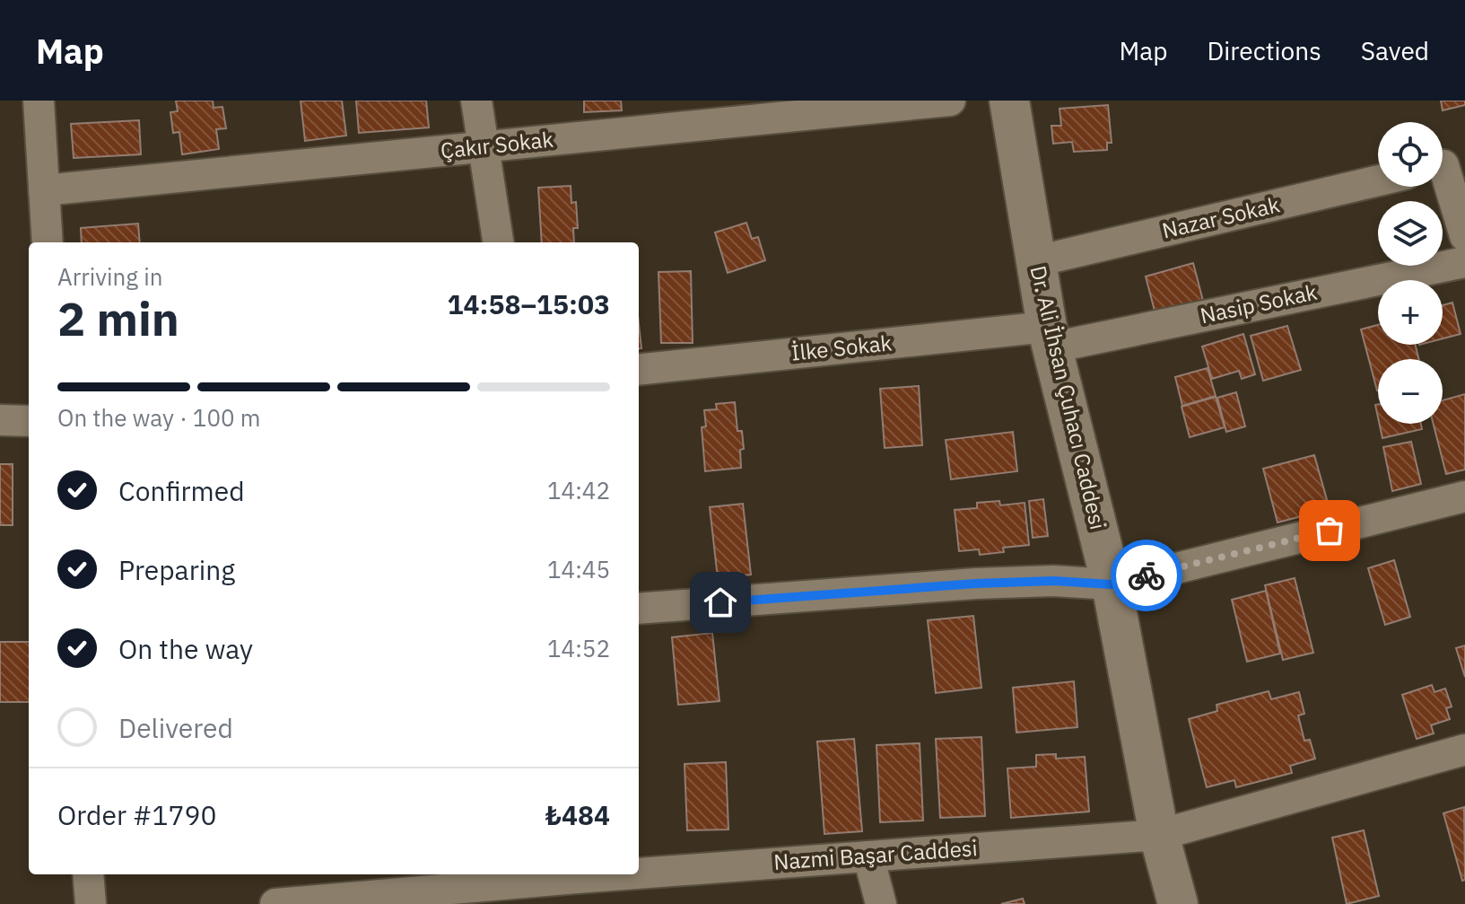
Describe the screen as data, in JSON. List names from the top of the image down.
{
  "streets": {
    "street": [
      "Çakır Sokak",
      "Nazar Sokak",
      "Nasip Sokak",
      "İlke Sokak",
      "Dr. Ali İhsan Çuhacı Caddesi",
      "Nazmi Başar Caddesi"
    ]
  },
  "crossings": [
    ["Nazar Sokak", "Dr. Ali İhsan Çuhacı Caddesi"],
    ["Nasip Sokak", "İlke Sokak"],
    ["Nasip Sokak", "Dr. Ali İhsan Çuhacı Caddesi"],
    ["İlke Sokak", "Dr. Ali İhsan Çuhacı Caddesi"],
    ["Dr. Ali İhsan Çuhacı Caddesi", "Nazmi Başar Caddesi"]
  ],
  "page": {
    "header": "Map",
    "nav": ["Map", "Directions", "Saved"],
    "map_buttons": ["+", "−"],
    "heading": ["2 min", "Arriving in", "14:58–15:03"],
    "panel": ["Order #1790", "₺484"],
    "bar": "On the way · 100 m",
    "list": [
      ["Confirmed", "14:42"],
      ["Preparing", "14:45"],
      ["On the way", "14:52"],
      "Delivered"
    ]
  }
}
